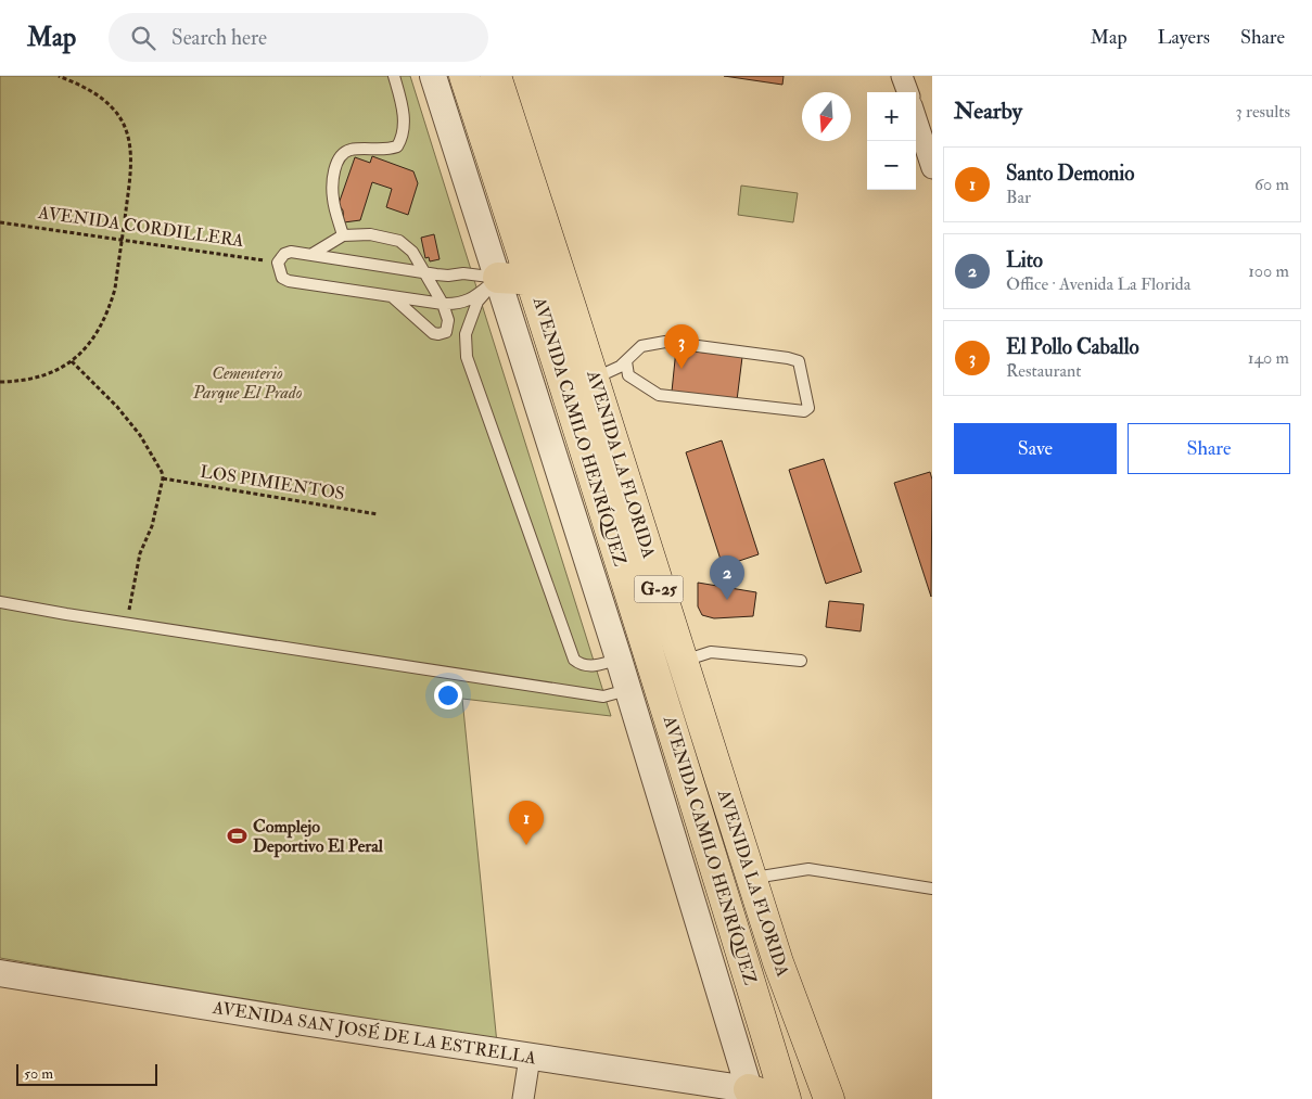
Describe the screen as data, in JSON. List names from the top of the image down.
{
  "streets": {
    "main road": ["AVENIDA CAMILO HENRÍQUEZ", "AVENIDA LA FLORIDA", "G-25"],
    "street": ["AVENIDA SAN JOSÉ DE LA ESTRELLA"],
    "path": ["AVENIDA CORDILLERA", "LOS PIMIENTOS"]
  },
  "crossings": [
    ["AVENIDA CAMILO HENRÍQUEZ", "AVENIDA SAN JOSÉ DE LA ESTRELLA"]
  ],
  "parks": ["Cementerio Parque El Prado"],
  "places": {
    "sports": ["Complejo Deportivo El Peral"]
  },
  "scale_bar": "50 m",
  "north": "bottom",
  "page": {
    "header": "Map",
    "search": "Search here",
    "nav": ["Map", "Layers", "Share"],
    "heading": ["Nearby", "3 results"],
    "map_buttons": ["+", "−"],
    "list": [
      {
        "mark": "1",
        "name": "Santo Demonio",
        "note": "Bar",
        "value": "60 m"
      },
      {
        "mark": "2",
        "name": "Lito",
        "note": "Office · Avenida La Florida",
        "value": "100 m"
      },
      {
        "mark": "3",
        "name": "El Pollo Caballo",
        "note": "Restaurant",
        "value": "140 m"
      }
    ],
    "pins": ["3", "2", "1"],
    "buttons": ["Save", "Share"],
    "scale": "50 m"
  }
}
